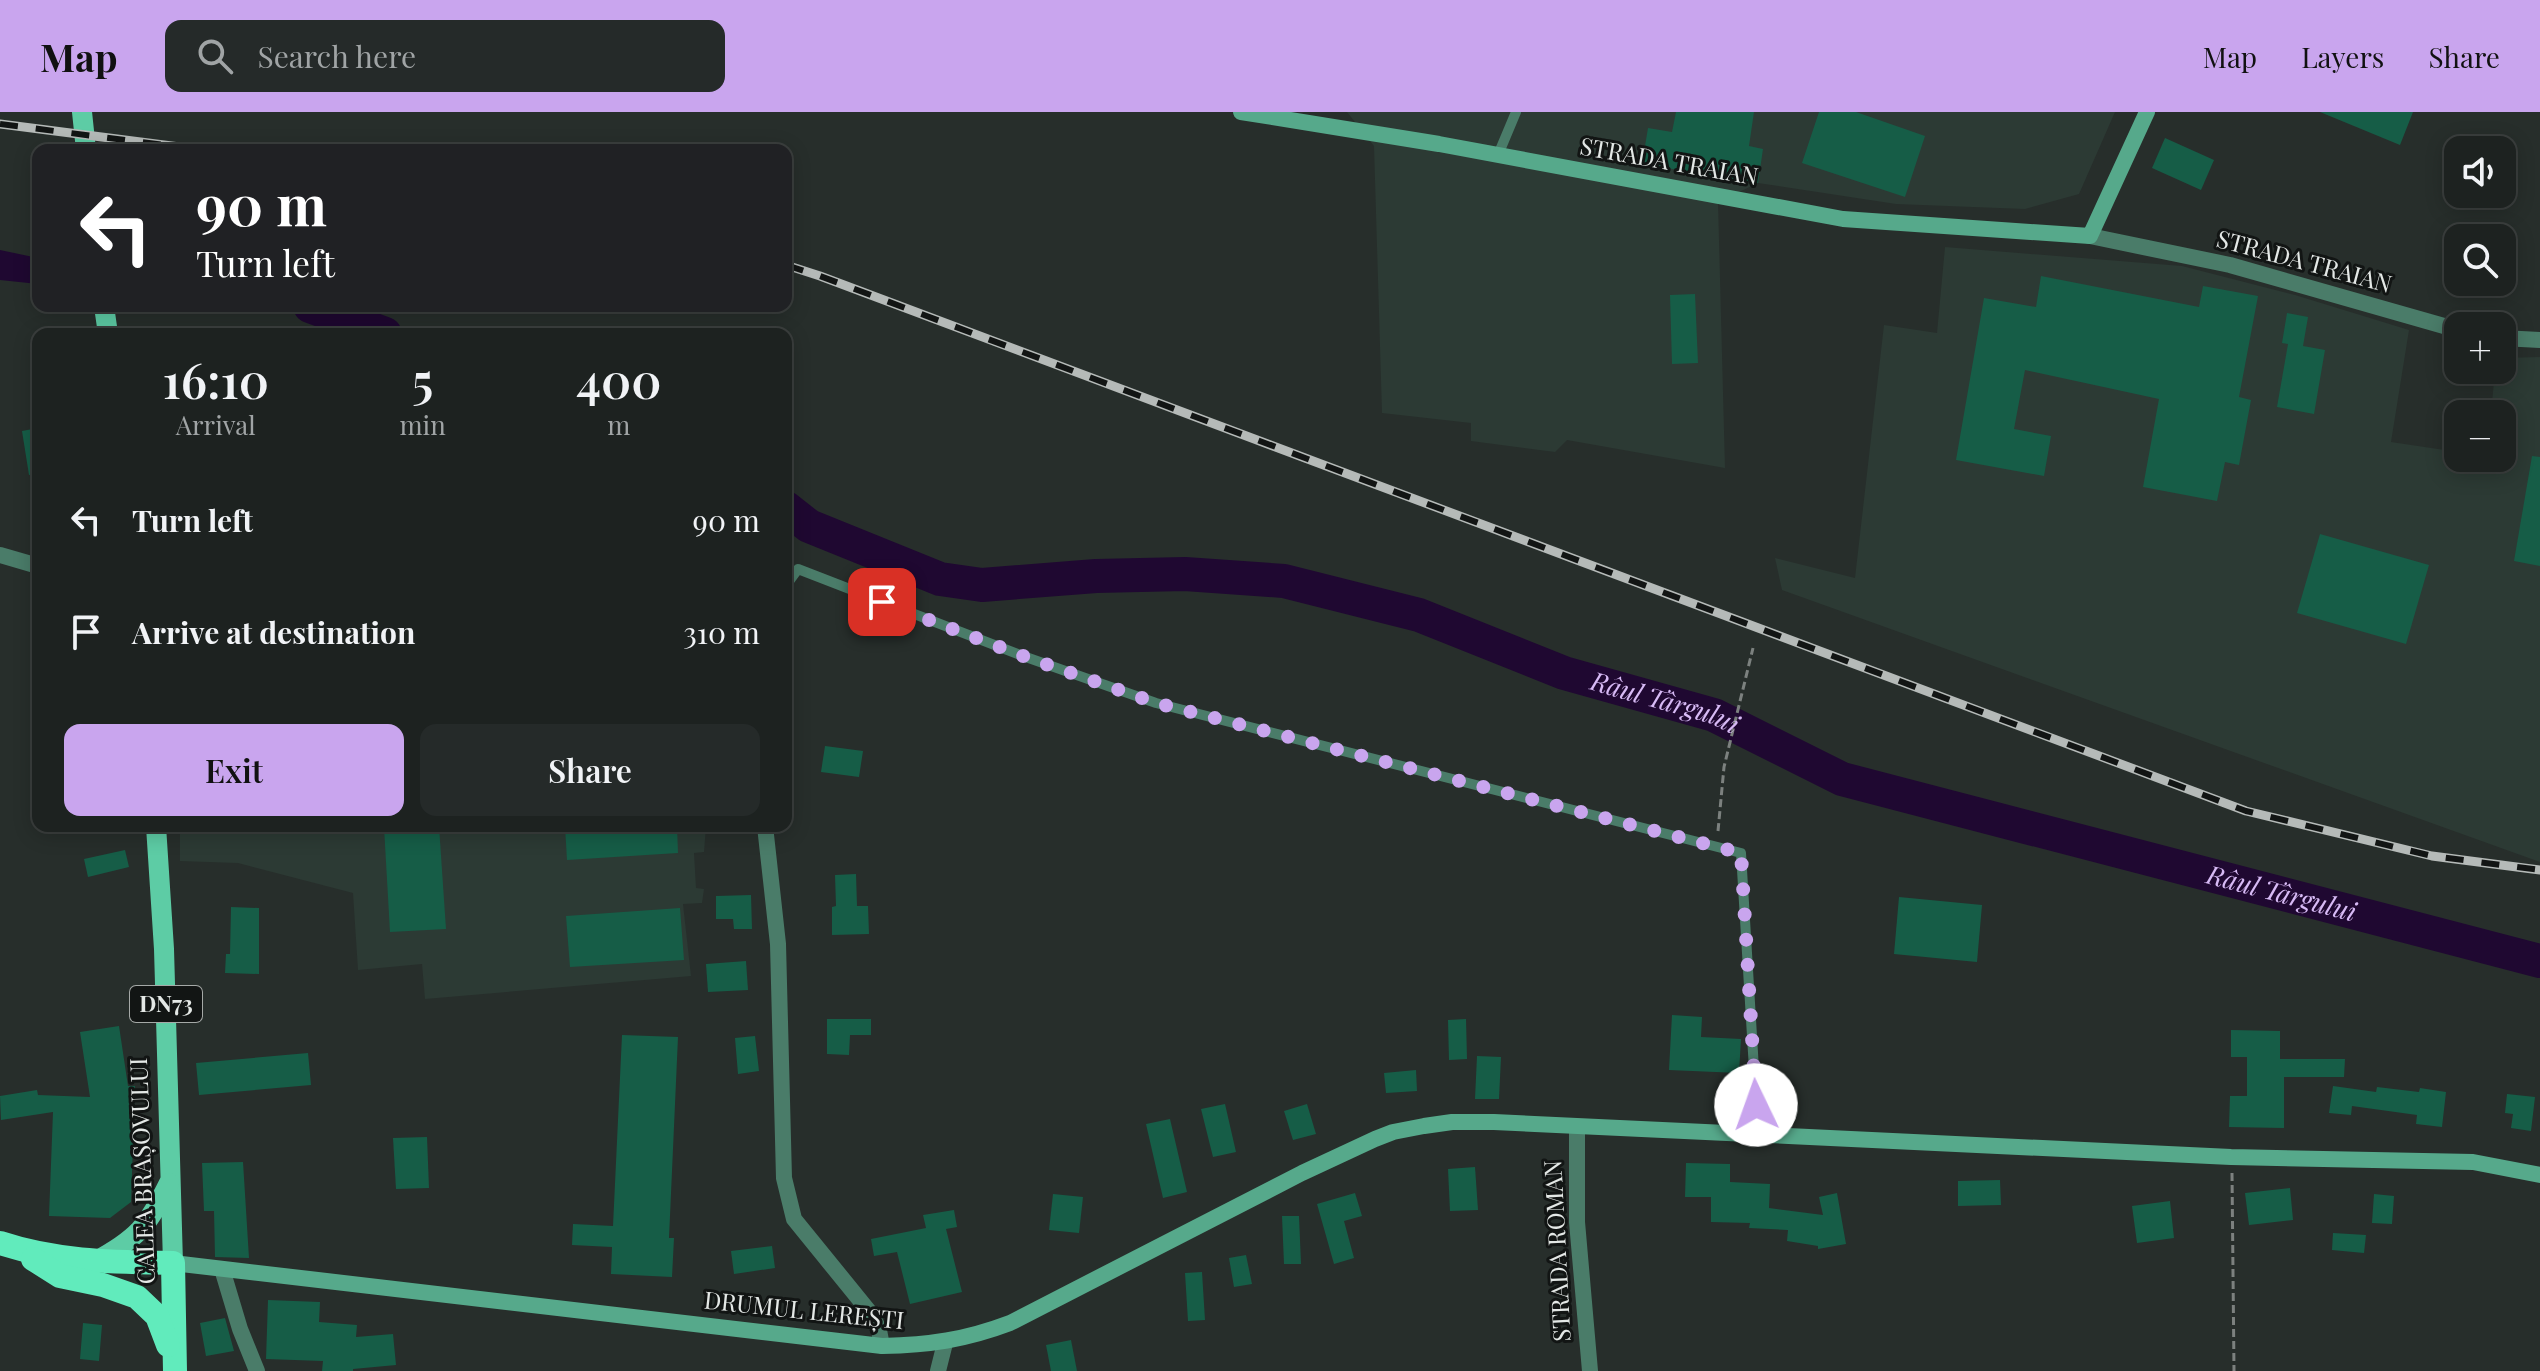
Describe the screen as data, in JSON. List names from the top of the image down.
{
  "streets": {
    "highway": ["DN73", "CALEA BRAȘOVULUI"],
    "main road": ["STRADA TRAIAN", "DRUMUL LEREȘTI"],
    "street": ["STRADA ROMAN"]
  },
  "crossings": [
    ["CALEA BRAȘOVULUI", "DRUMUL LEREȘTI"],
    ["STRADA ROMAN", "DRUMUL LEREȘTI"]
  ],
  "water": ["Râul Târgului"],
  "page": {
    "header": "Map",
    "search": "Search here",
    "nav": ["Map", "Layers", "Share"],
    "map_buttons": ["+", "−"],
    "turn": ["90 m", "Turn left"],
    "eta": [
      "16:10",
      "Arrival",
      "5",
      "min",
      "400",
      "m"
    ],
    "list": [
      {
        "name": "Turn left",
        "value": "90 m"
      },
      {
        "name": "Arrive at destination",
        "value": "310 m"
      }
    ],
    "buttons": ["Exit", "Share"]
  }
}
